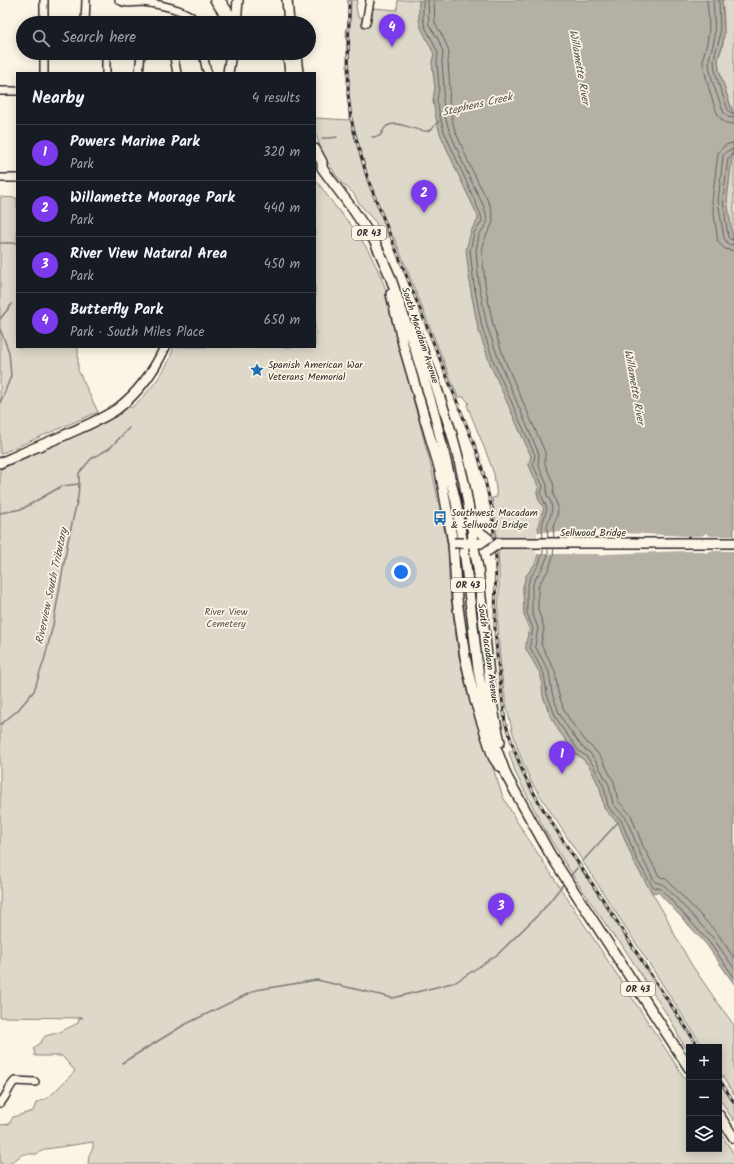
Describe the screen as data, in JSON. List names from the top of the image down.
{
  "streets": {
    "main road": ["OR 43", "South Macadam Avenue", "Sellwood Bridge"]
  },
  "water": ["Willamette River", "Stephens Creek", "Riverview South Tributary"],
  "parks": ["River View Cemetery"],
  "places": {
    "place": ["Spanish American War Veterans Memorial"],
    "bus stop": ["Southwest Macadam & Sellwood Bridge"]
  },
  "page": {
    "pins": [
      "4",
      "2",
      "1",
      "3"
    ],
    "search": "Search here",
    "heading": ["Nearby", "4 results"],
    "list": [
      {
        "mark": "1",
        "name": "Powers Marine Park",
        "note": "Park",
        "value": "320 m"
      },
      {
        "mark": "2",
        "name": "Willamette Moorage Park",
        "note": "Park",
        "value": "440 m"
      },
      {
        "mark": "3",
        "name": "River View Natural Area",
        "note": "Park",
        "value": "450 m"
      },
      {
        "mark": "4",
        "name": "Butterfly Park",
        "note": "Park · South Miles Place",
        "value": "650 m"
      }
    ],
    "map_buttons": ["+", "−"]
  }
}
